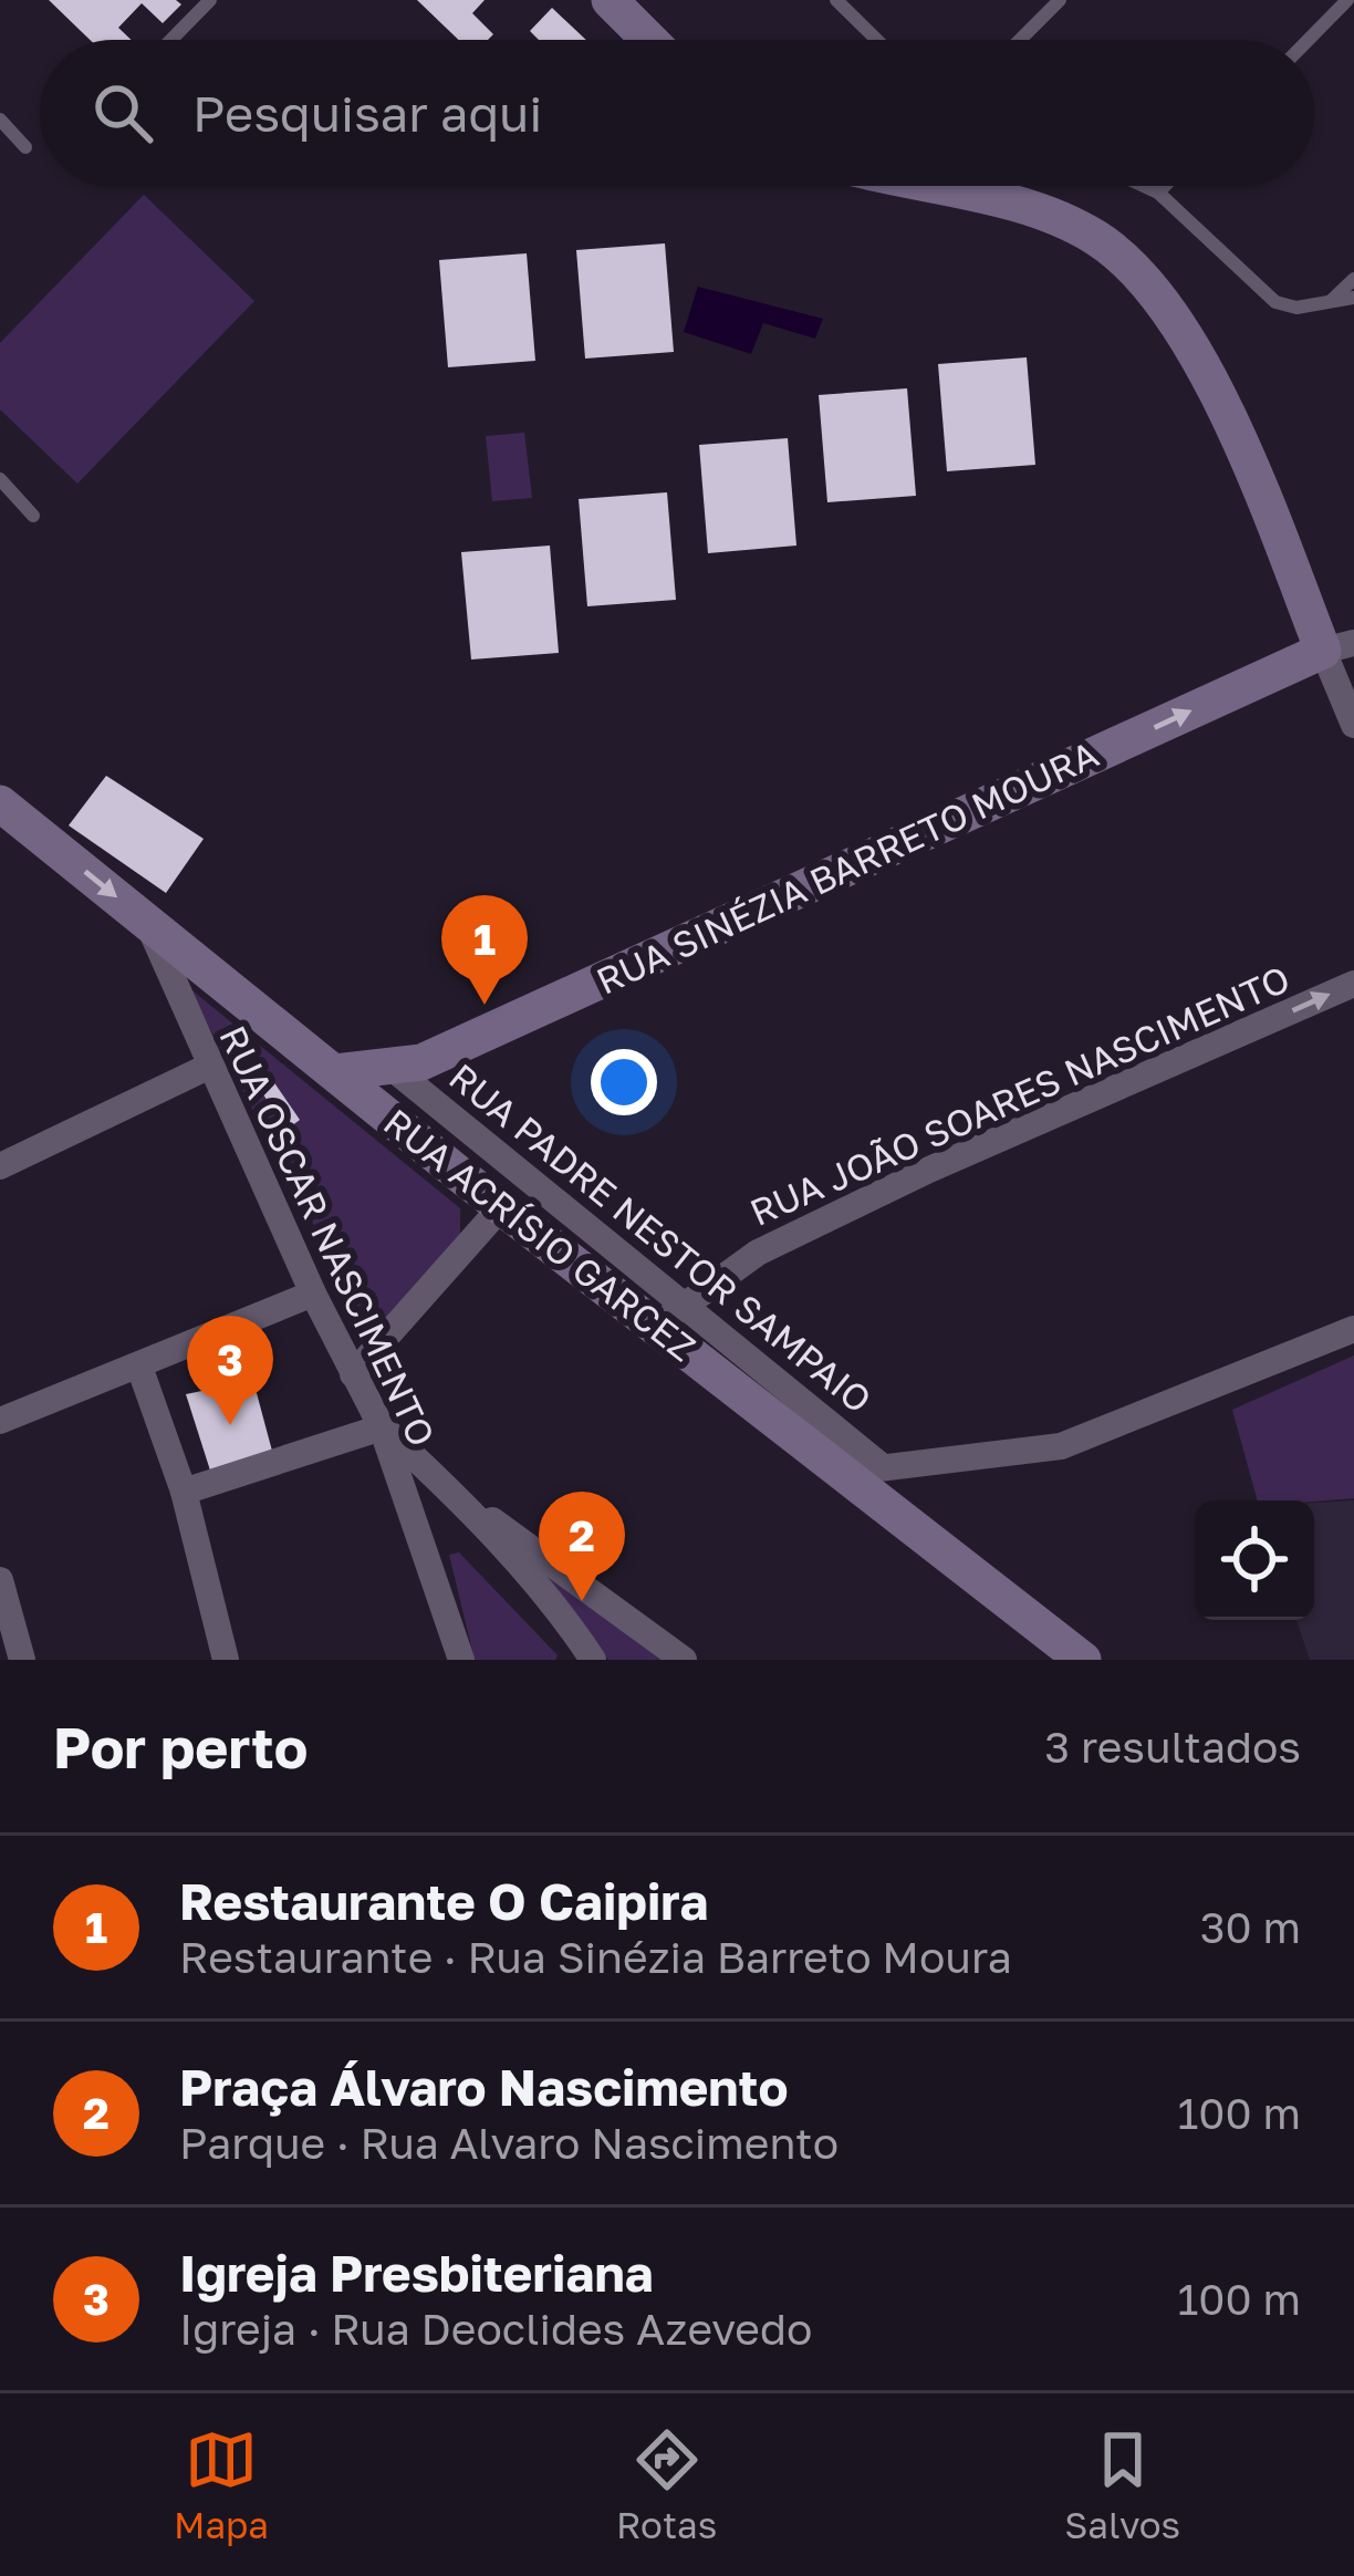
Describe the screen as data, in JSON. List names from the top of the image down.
{
  "streets": {
    "street": [
      "RUA SINÉZIA BARRETO MOURA",
      "RUA JOÃO SOARES NASCIMENTO",
      "RUA ACRÍSIO GARCEZ",
      "RUA OSCAR NASCIMENTO",
      "RUA PADRE NESTOR SAMPAIO"
    ]
  },
  "crossings": [
    ["RUA SINÉZIA BARRETO MOURA", "RUA ACRÍSIO GARCEZ"],
    ["RUA SINÉZIA BARRETO MOURA", "RUA PADRE NESTOR SAMPAIO"],
    ["RUA JOÃO SOARES NASCIMENTO", "RUA ACRÍSIO GARCEZ"],
    ["RUA JOÃO SOARES NASCIMENTO", "RUA PADRE NESTOR SAMPAIO"],
    ["RUA ACRÍSIO GARCEZ", "RUA OSCAR NASCIMENTO"]
  ],
  "one_way": ["RUA SINÉZIA BARRETO MOURA", "RUA JOÃO SOARES NASCIMENTO"],
  "page": {
    "search": "Pesquisar aqui",
    "pins": ["1", "3", "2"],
    "heading": ["Por perto", "3 resultados"],
    "list": [
      {
        "mark": "1",
        "name": "Restaurante O Caipira",
        "note": "Restaurante · Rua Sinézia Barreto Moura",
        "value": "30 m"
      },
      {
        "mark": "2",
        "name": "Praça Álvaro Nascimento",
        "note": "Parque · Rua Alvaro Nascimento",
        "value": "100 m"
      },
      {
        "mark": "3",
        "name": "Igreja Presbiteriana",
        "note": "Igreja · Rua Deoclides Azevedo",
        "value": "100 m"
      }
    ],
    "nav": ["Mapa", "Rotas", "Salvos"]
  }
}
